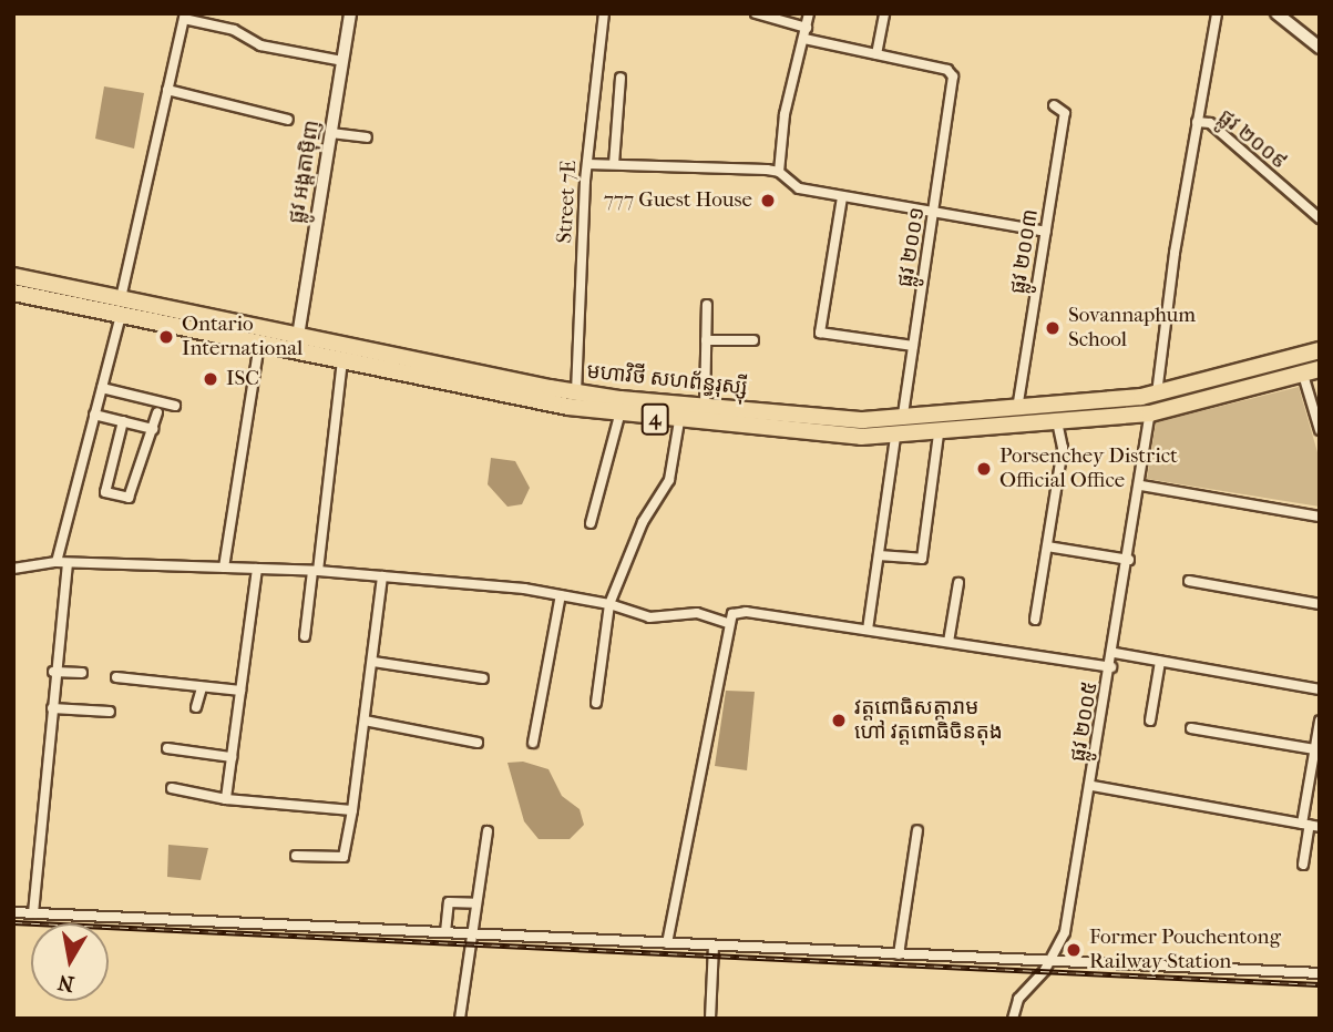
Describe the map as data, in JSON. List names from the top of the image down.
{
  "streets": {
    "highway": ["មហាវិថី សហព័ន្ធរុស្ស៊ី", "4"],
    "street": [
      "ផ្លូវ ២០០៩",
      "ផ្លូវ អង្តតាម៉ិញ",
      "Street 7E",
      "ផ្លូវ ២០០១",
      "ផ្លូវ ២០០៣",
      "ផ្លូវ ២០០៥"
    ]
  },
  "crossings": [
    ["ផ្លូវ អង្តតាម៉ិញ", "មហាវិថី សហព័ន្ធរុស្ស៊ី"],
    ["Street 7E", "មហាវិថី សហព័ន្ធរុស្ស៊ី"],
    ["ផ្លូវ ២០០១", "មហាវិថី សហព័ន្ធរុស្ស៊ី"],
    ["ផ្លូវ ២០០៣", "មហាវិថី សហព័ន្ធរុស្ស៊ី"],
    ["មហាវិថី សហព័ន្ធរុស្ស៊ី", "ផ្លូវ ២០០៥"]
  ],
  "places": [
    "777 Guest House",
    "Sovannaphum School",
    "Ontario International",
    "ISC",
    "Porsenchey District Official Office",
    "វត្តពោធិសត្តារាម ហៅ វត្តពោធិចិនតុង",
    "Former Pouchentong Railway Station"
  ],
  "north": "bottom"
}
